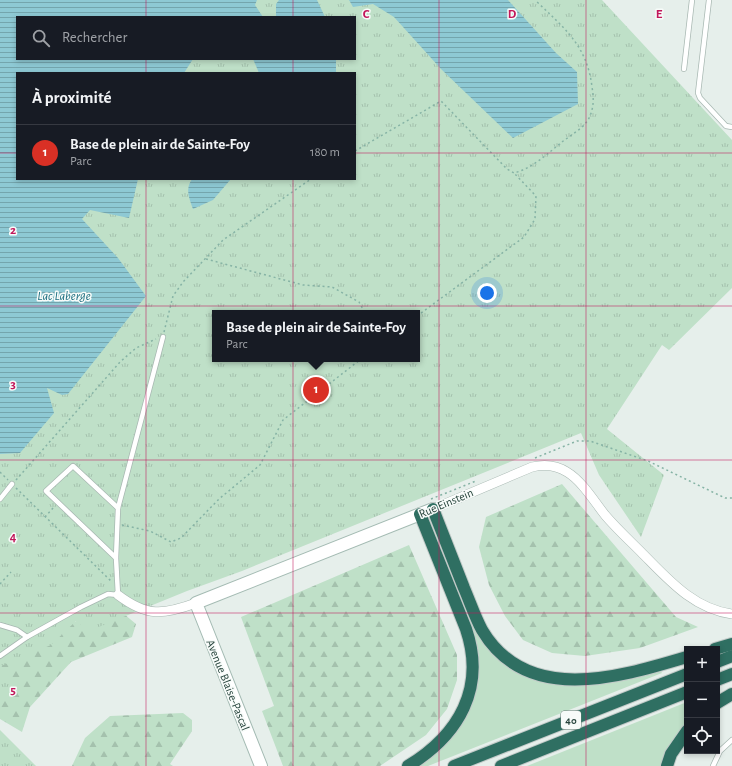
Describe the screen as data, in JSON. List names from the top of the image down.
{
  "streets": {
    "highway": ["40"],
    "street": ["Rue Einstein", "Avenue Blaise-Pascal"]
  },
  "crossings": [
    ["Rue Einstein", "Avenue Blaise-Pascal"]
  ],
  "water": ["Lac Laberge"],
  "page": {
    "search": "Rechercher",
    "heading": "À proximité",
    "list": [
      {
        "mark": "1",
        "name": "Base de plein air de Sainte-Foy",
        "note": "Parc",
        "value": "180 m"
      }
    ],
    "popup": ["Base de plein air de Sainte-Foy", "Parc"],
    "pins": "1",
    "map_buttons": ["+", "−"]
  },
  "grid": {
    "columns": ["C", "D", "E"],
    "rows": [
      "2",
      "3",
      "4",
      "5"
    ]
  }
}
